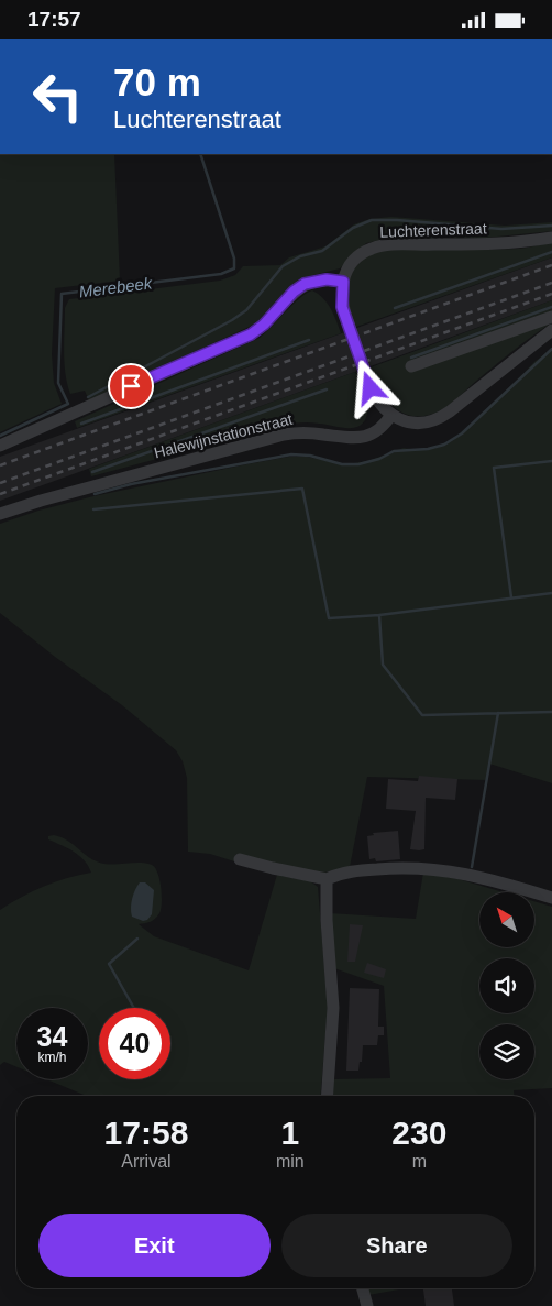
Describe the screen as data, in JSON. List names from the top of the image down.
{
  "streets": {
    "street": ["Luchterenstraat", "Halewijnstationstraat"]
  },
  "water": ["Merebeek"],
  "north": "top left",
  "page": {
    "status": "17:57",
    "turn": ["70 m", "Luchterenstraat"],
    "speed": "34 km/h",
    "limit": "40",
    "eta": [
      "17:58",
      "Arrival",
      "1",
      "min",
      "230",
      "m"
    ],
    "buttons": ["Exit", "Share"]
  }
}
